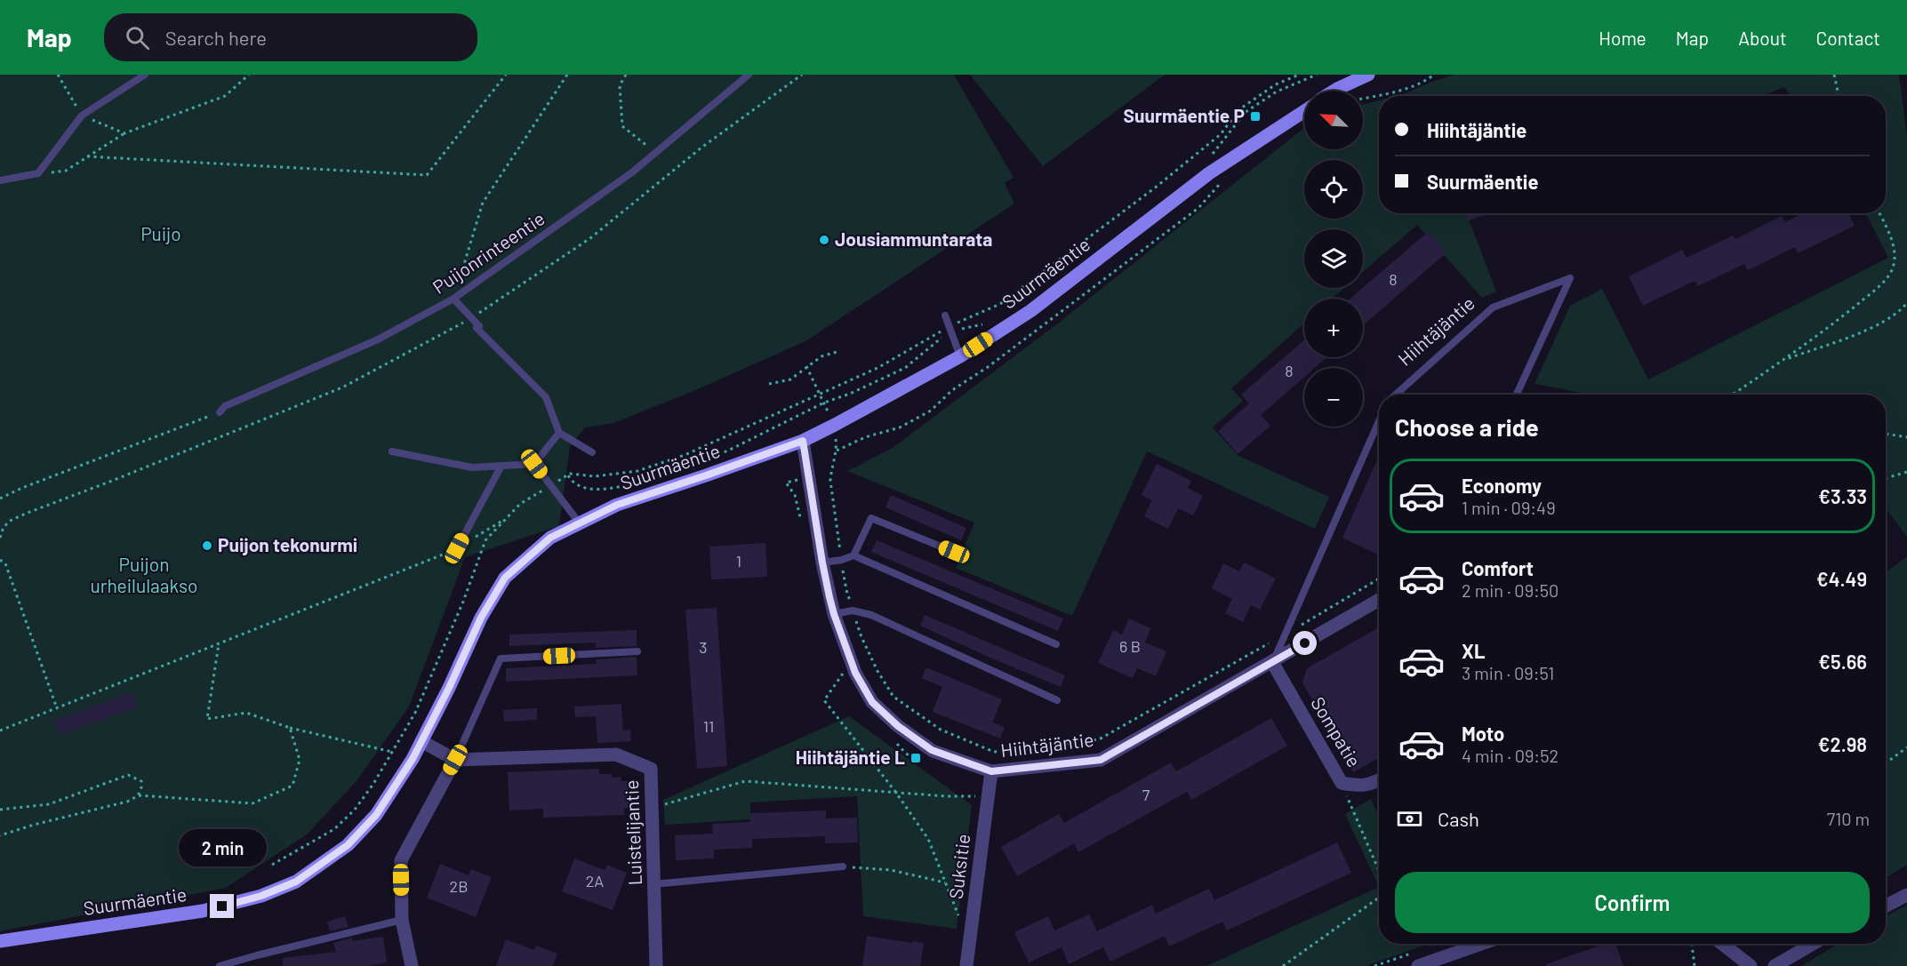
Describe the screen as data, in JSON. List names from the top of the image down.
{
  "streets": {
    "main road": ["Suurmäentie"],
    "street": [
      "Hiihtäjäntie",
      "Sompatie",
      "Luistelijantie",
      "Suksitie"
    ],
    "lane": ["Puijonrinteentie"]
  },
  "crossings": [
    ["Suurmäentie", "Hiihtäjäntie"],
    ["Hiihtäjäntie", "Sompatie"],
    ["Hiihtäjäntie", "Suksitie"]
  ],
  "parks": ["Puijo", "Puijon urheilulaakso"],
  "places": {
    "transit": ["Suurmäentie P", "Hiihtäjäntie L"],
    "other": ["Jousiammuntarata", "Puijon tekonurmi"]
  },
  "house_numbers": [
    "8",
    "8",
    "1",
    "6 B",
    "3",
    "11",
    "7",
    "2A",
    "2B"
  ],
  "north": "top left",
  "page": {
    "header": "Map",
    "search": "Search here",
    "nav": [
      "Home",
      "Map",
      "About",
      "Contact"
    ],
    "map_buttons": ["+", "−"],
    "banner": ["Hiihtäjäntie", "Suurmäentie"],
    "heading": "Choose a ride",
    "list": [
      {
        "name": "Economy",
        "note": "1 min · 09:49",
        "value": "€3.33"
      },
      {
        "name": "Comfort",
        "note": "2 min · 09:50",
        "value": "€4.49"
      },
      {
        "name": "XL",
        "note": "3 min · 09:51",
        "value": "€5.66"
      },
      {
        "name": "Moto",
        "note": "4 min · 09:52",
        "value": "€2.98"
      }
    ],
    "pay": ["Cash", "710 m"],
    "bubble": "2 min",
    "buttons": "Confirm"
  }
}
